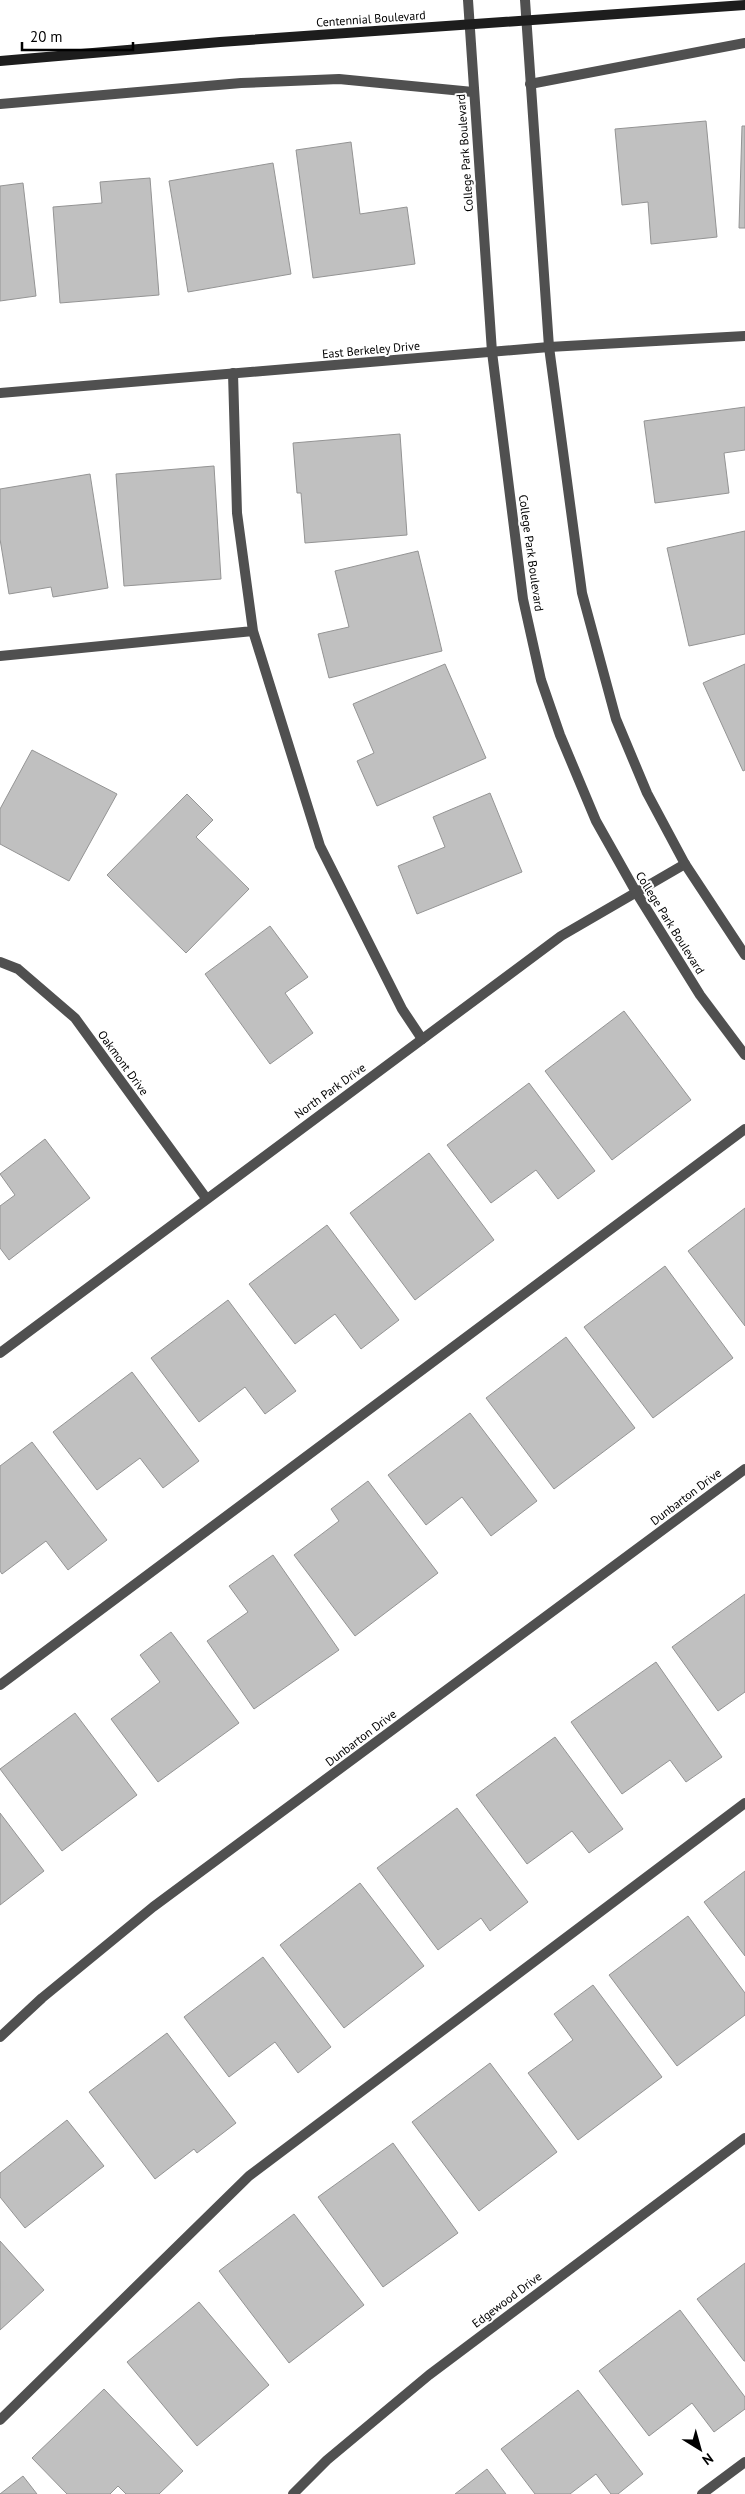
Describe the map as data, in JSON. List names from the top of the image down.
{
  "streets": {
    "main road": ["Centennial Boulevard"],
    "street": [
      "College Park Boulevard",
      "East Berkeley Drive",
      "Oakmont Drive",
      "North Park Drive",
      "Dunbarton Drive",
      "Edgewood Drive"
    ]
  },
  "crossings": [
    ["Centennial Boulevard", "College Park Boulevard"],
    ["College Park Boulevard", "East Berkeley Drive"],
    ["College Park Boulevard", "North Park Drive"],
    ["Oakmont Drive", "North Park Drive"]
  ],
  "scale_bar": "20 m",
  "north": "bottom right"
}
